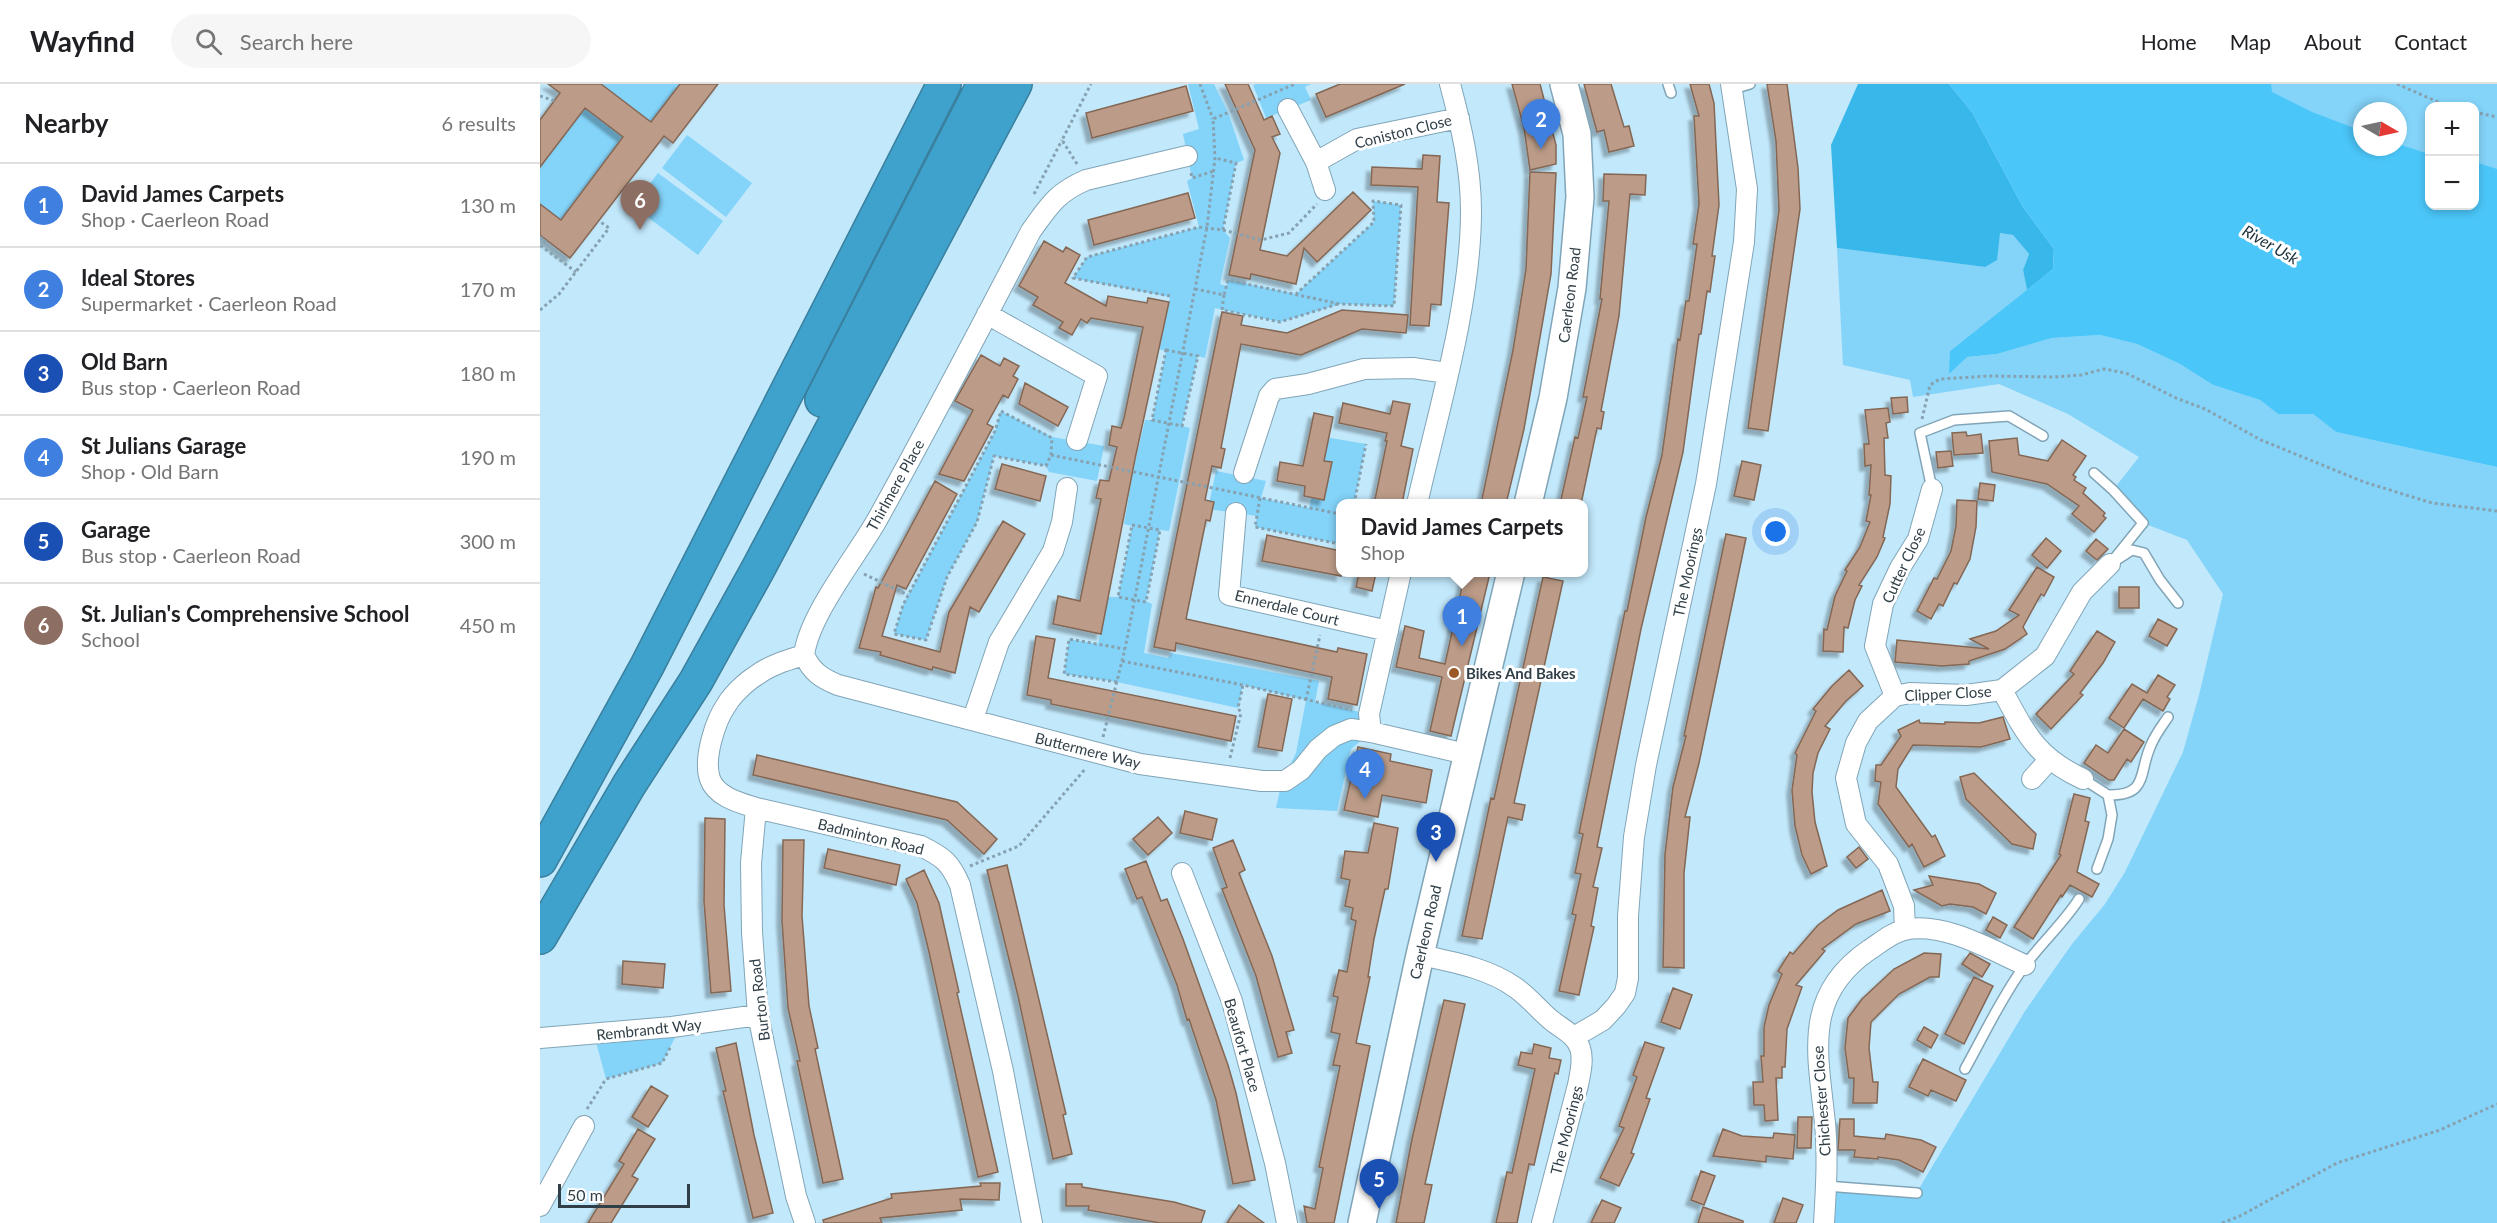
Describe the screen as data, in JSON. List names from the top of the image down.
{
  "streets": {
    "main road": ["Caerleon Road"],
    "street": [
      "Coniston Close",
      "Thirlmere Place",
      "Cutter Close",
      "The Moorings",
      "Ennerdale Court",
      "Clipper Close",
      "Buttermere Way",
      "Badminton Road",
      "Burton Road",
      "Rembrandt Way",
      "Beaufort Place",
      "Chichester Close"
    ]
  },
  "crossings": [
    ["Caerleon Road", "Buttermere Way"],
    ["Thirlmere Place", "Buttermere Way"],
    ["Thirlmere Place", "Badminton Road"],
    ["Cutter Close", "Clipper Close"],
    ["Buttermere Way", "Badminton Road"],
    ["Badminton Road", "Burton Road"],
    ["Burton Road", "Rembrandt Way"]
  ],
  "water": ["River Usk"],
  "places": ["Bikes And Bakes"],
  "scale_bar": "50 m",
  "north": "right",
  "page": {
    "header": "Wayfind",
    "search": "Search here",
    "nav": [
      "Home",
      "Map",
      "About",
      "Contact"
    ],
    "heading": ["Nearby", "6 results"],
    "pins": [
      "2",
      "6",
      "1",
      "4",
      "3",
      "5"
    ],
    "map_buttons": ["+", "−"],
    "list": [
      {
        "mark": "1",
        "name": "David James Carpets",
        "note": "Shop · Caerleon Road",
        "value": "130 m"
      },
      {
        "mark": "2",
        "name": "Ideal Stores",
        "note": "Supermarket · Caerleon Road",
        "value": "170 m"
      },
      {
        "mark": "3",
        "name": "Old Barn",
        "note": "Bus stop · Caerleon Road",
        "value": "180 m"
      },
      {
        "mark": "4",
        "name": "St Julians Garage",
        "note": "Shop · Old Barn",
        "value": "190 m"
      },
      {
        "mark": "5",
        "name": "Garage",
        "note": "Bus stop · Caerleon Road",
        "value": "300 m"
      },
      {
        "mark": "6",
        "name": "St. Julian's Comprehensive School",
        "note": "School",
        "value": "450 m"
      }
    ],
    "popup": ["David James Carpets", "Shop"],
    "scale": "50 m"
  }
}
